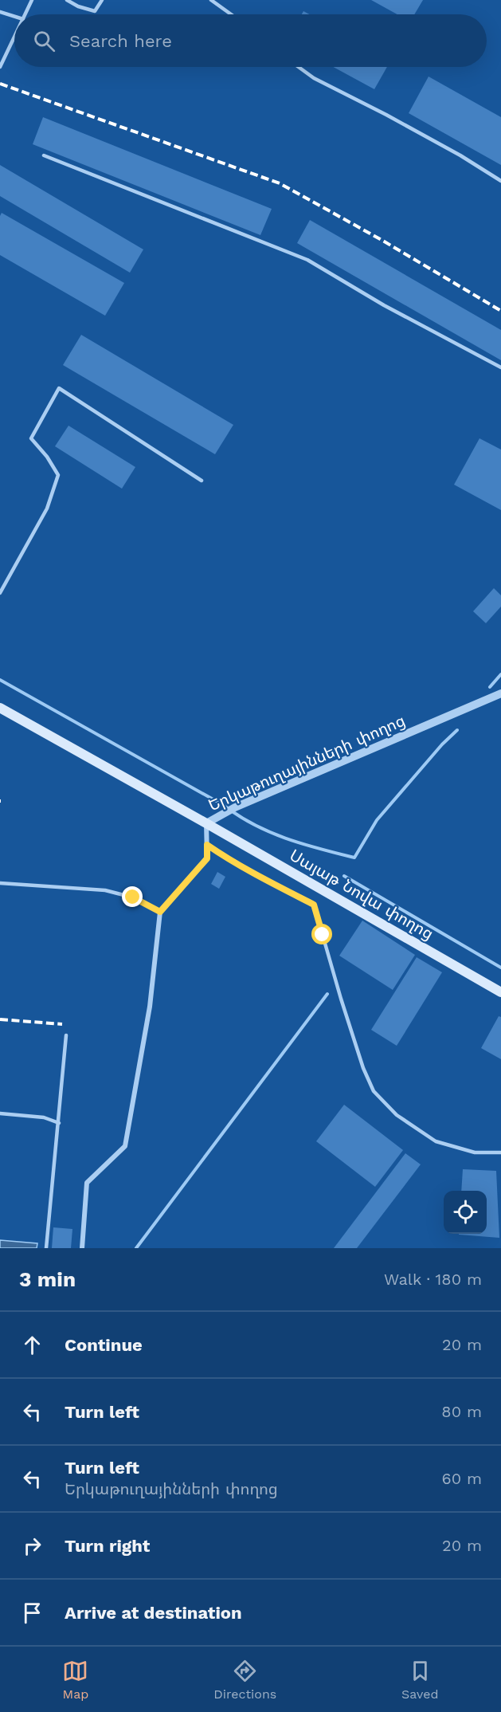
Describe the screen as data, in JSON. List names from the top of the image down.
{
  "streets": {
    "main road": ["Սայաթ Նովա փողոց"],
    "street": ["Երկաթուղայինների փողոց"]
  },
  "crossings": [
    ["Երկաթուղայինների փողոց", "Սայաթ Նովա փողոց"]
  ],
  "page": {
    "search": "Search here",
    "heading": ["3 min", "Walk · 180 m"],
    "list": [
      ["Continue", "20 m"],
      ["Turn left", "80 m"],
      ["Turn left", "Երկաթուղայինների փողոց", "60 m"],
      ["Turn right", "20 m"],
      "Arrive at destination"
    ],
    "nav": ["Map", "Directions", "Saved"]
  }
}
